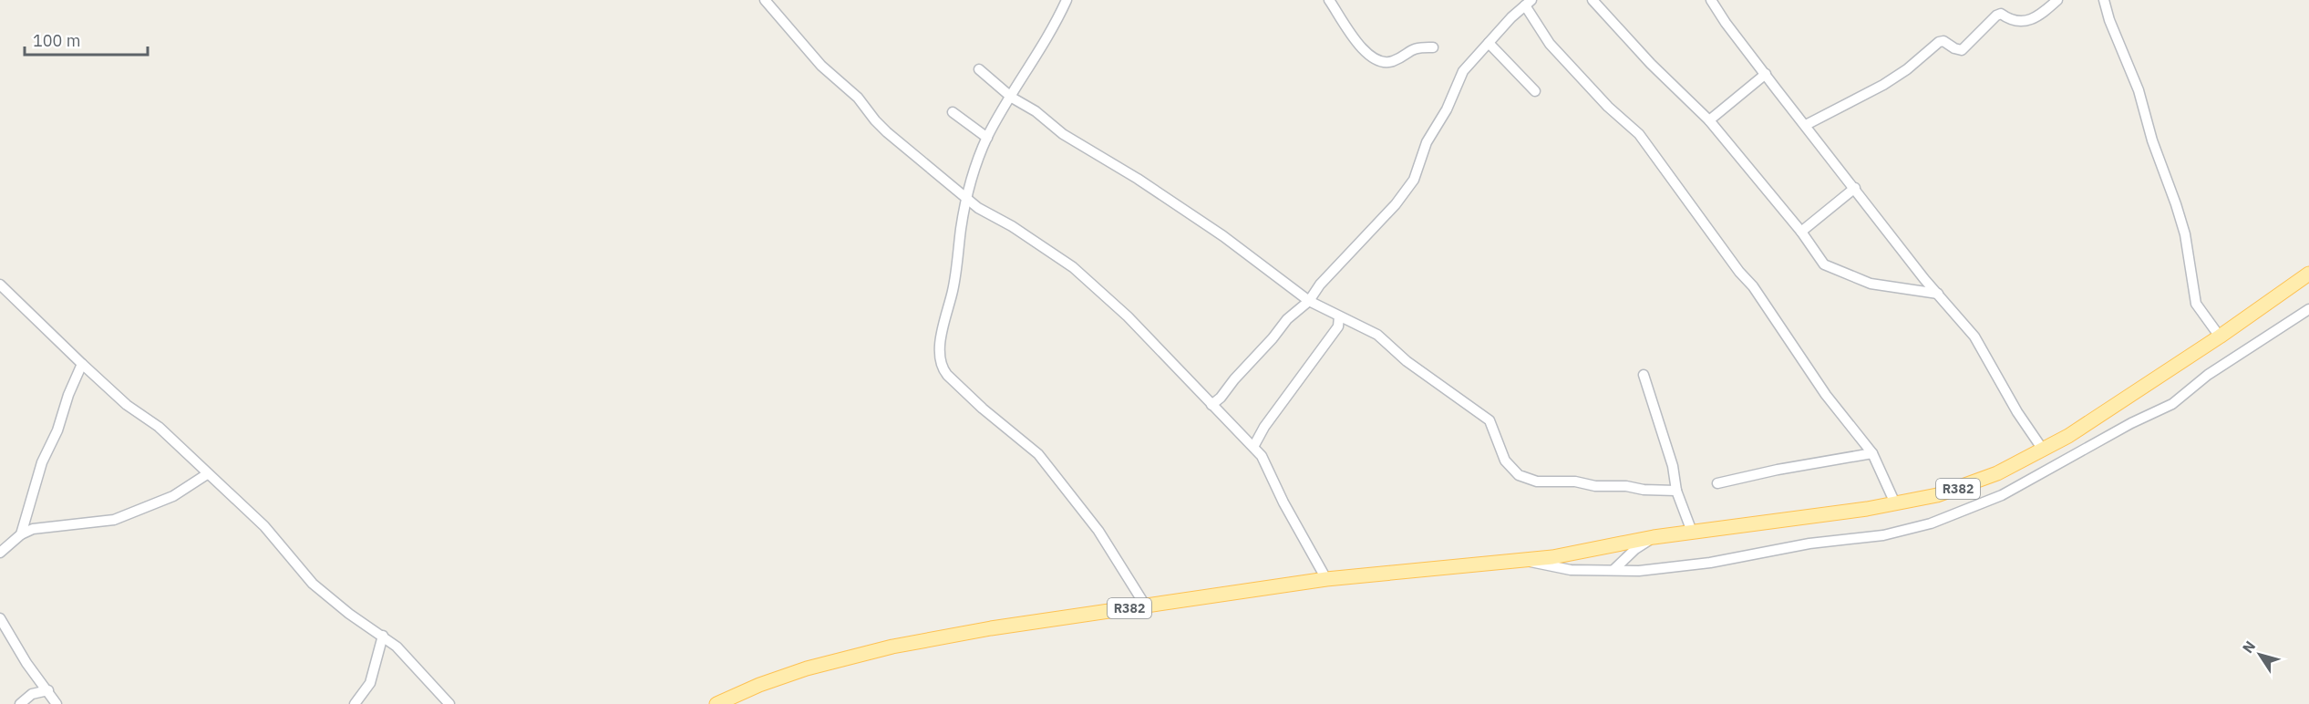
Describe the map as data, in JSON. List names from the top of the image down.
{
  "streets": {
    "main road": ["R382"]
  },
  "scale_bar": "100 m",
  "north": "top left"
}
